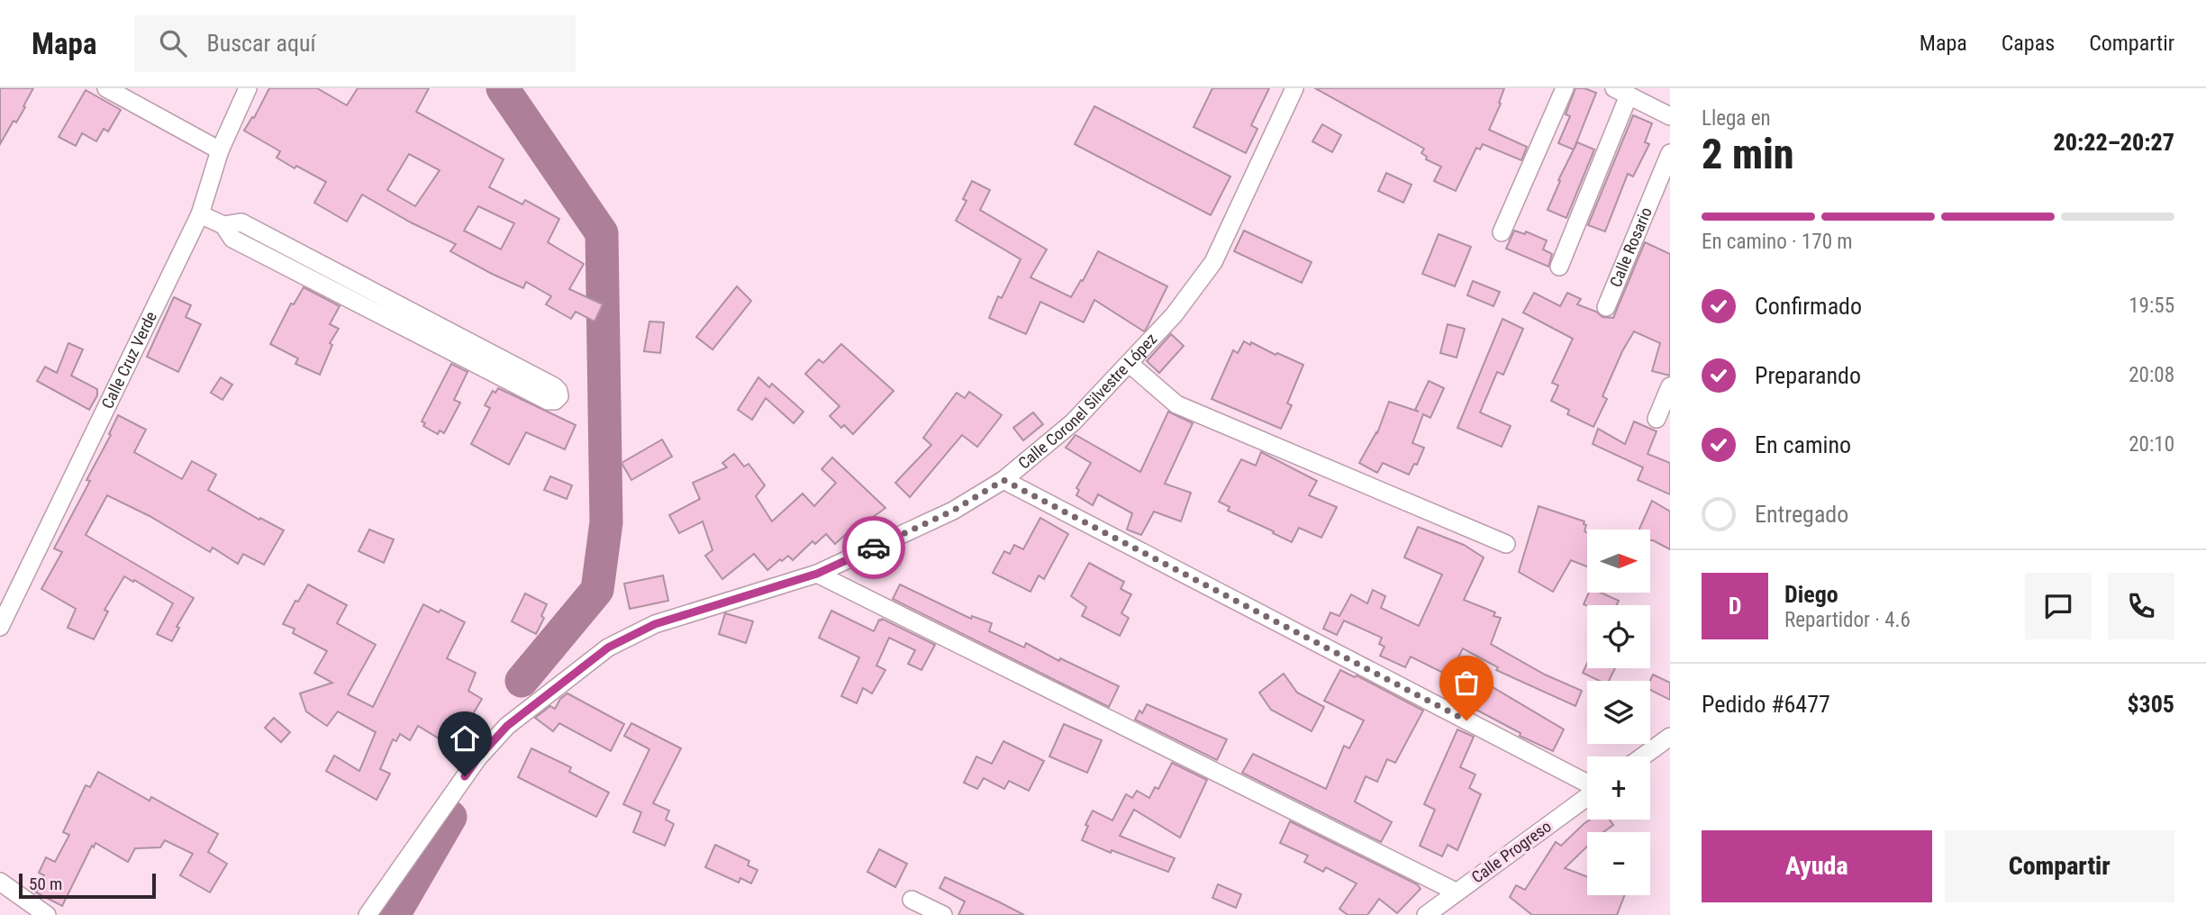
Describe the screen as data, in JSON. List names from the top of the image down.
{
  "streets": {
    "street": [
      "Calle Rosario",
      "Calle Cruz Verde",
      "Calle Coronel Silvestre López",
      "Calle Progreso"
    ]
  },
  "scale_bar": "50 m",
  "north": "right",
  "page": {
    "header": "Mapa",
    "search": "Buscar aquí",
    "nav": ["Mapa", "Capas", "Compartir"],
    "heading": ["2 min", "Llega en", "20:22–20:27"],
    "panel": [
      "Diego",
      "Repartidor · 4.6",
      "Pedido #6477",
      "$305"
    ],
    "bar": "En camino · 170 m",
    "list": [
      ["Confirmado", "19:55"],
      ["Preparando", "20:08"],
      ["En camino", "20:10"],
      "Entregado"
    ],
    "map_buttons": ["+", "−"],
    "round": "D",
    "buttons": ["Ayuda", "Compartir"],
    "scale": "50 m"
  }
}
